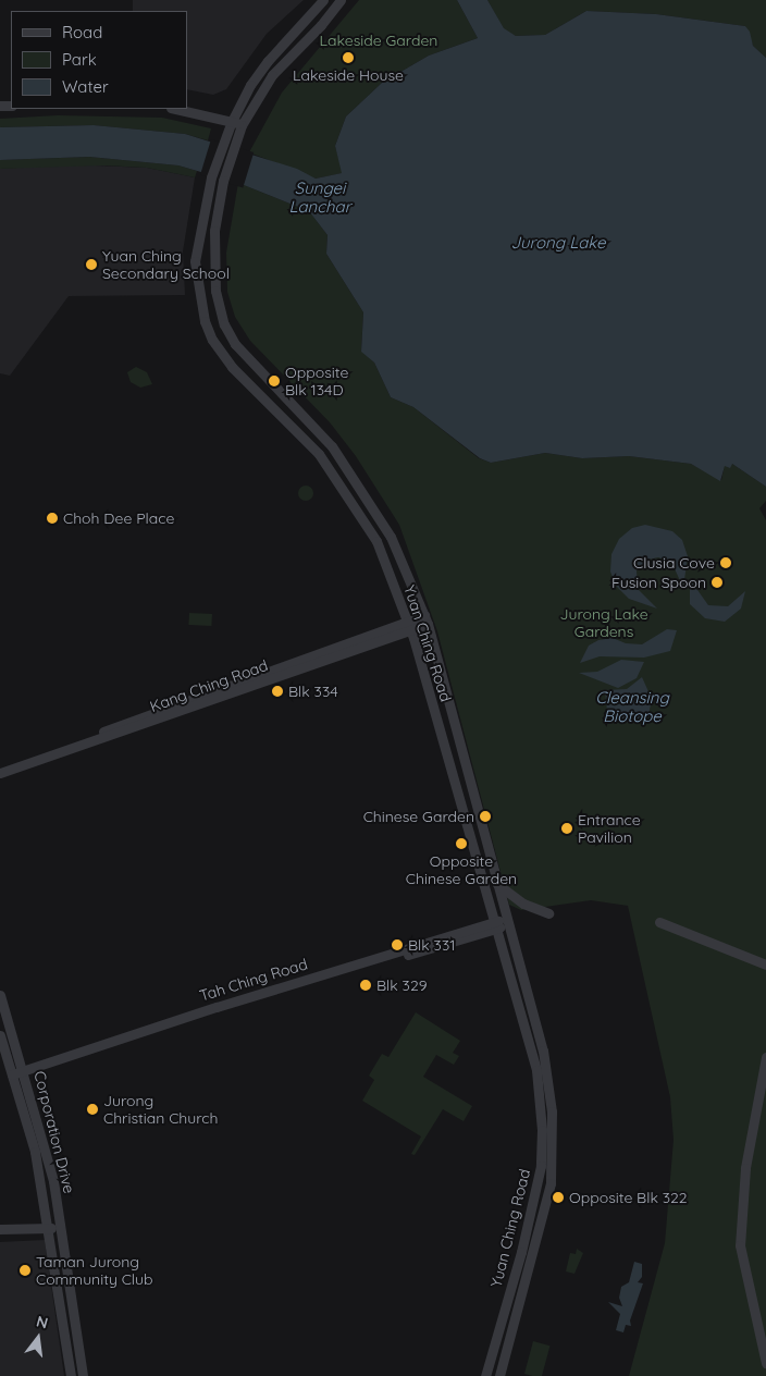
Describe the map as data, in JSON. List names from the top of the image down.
{
  "streets": {
    "street": [
      "Yuan Ching Road",
      "Kang Ching Road",
      "Tah Ching Road",
      "Corporation Drive"
    ]
  },
  "crossings": [
    ["Yuan Ching Road", "Kang Ching Road"],
    ["Yuan Ching Road", "Tah Ching Road"],
    ["Tah Ching Road", "Corporation Drive"]
  ],
  "water": ["Sungei Lanchar", "Jurong Lake", "Cleansing Biotope"],
  "parks": ["Lakeside Garden", "Jurong Lake Gardens"],
  "places": [
    "Lakeside House",
    "Yuan Ching Secondary School",
    "Opposite Blk 134D",
    "Choh Dee Place",
    "Clusia Cove",
    "Fusion Spoon",
    "Blk 334",
    "Chinese Garden",
    "Entrance Pavilion",
    "Opposite Chinese Garden",
    "Blk 331",
    "Blk 329",
    "Jurong Christian Church",
    "Opposite Blk 322",
    "Taman Jurong Community Club"
  ],
  "legend": ["Road", "Park", "Water"],
  "north": "top"
}
